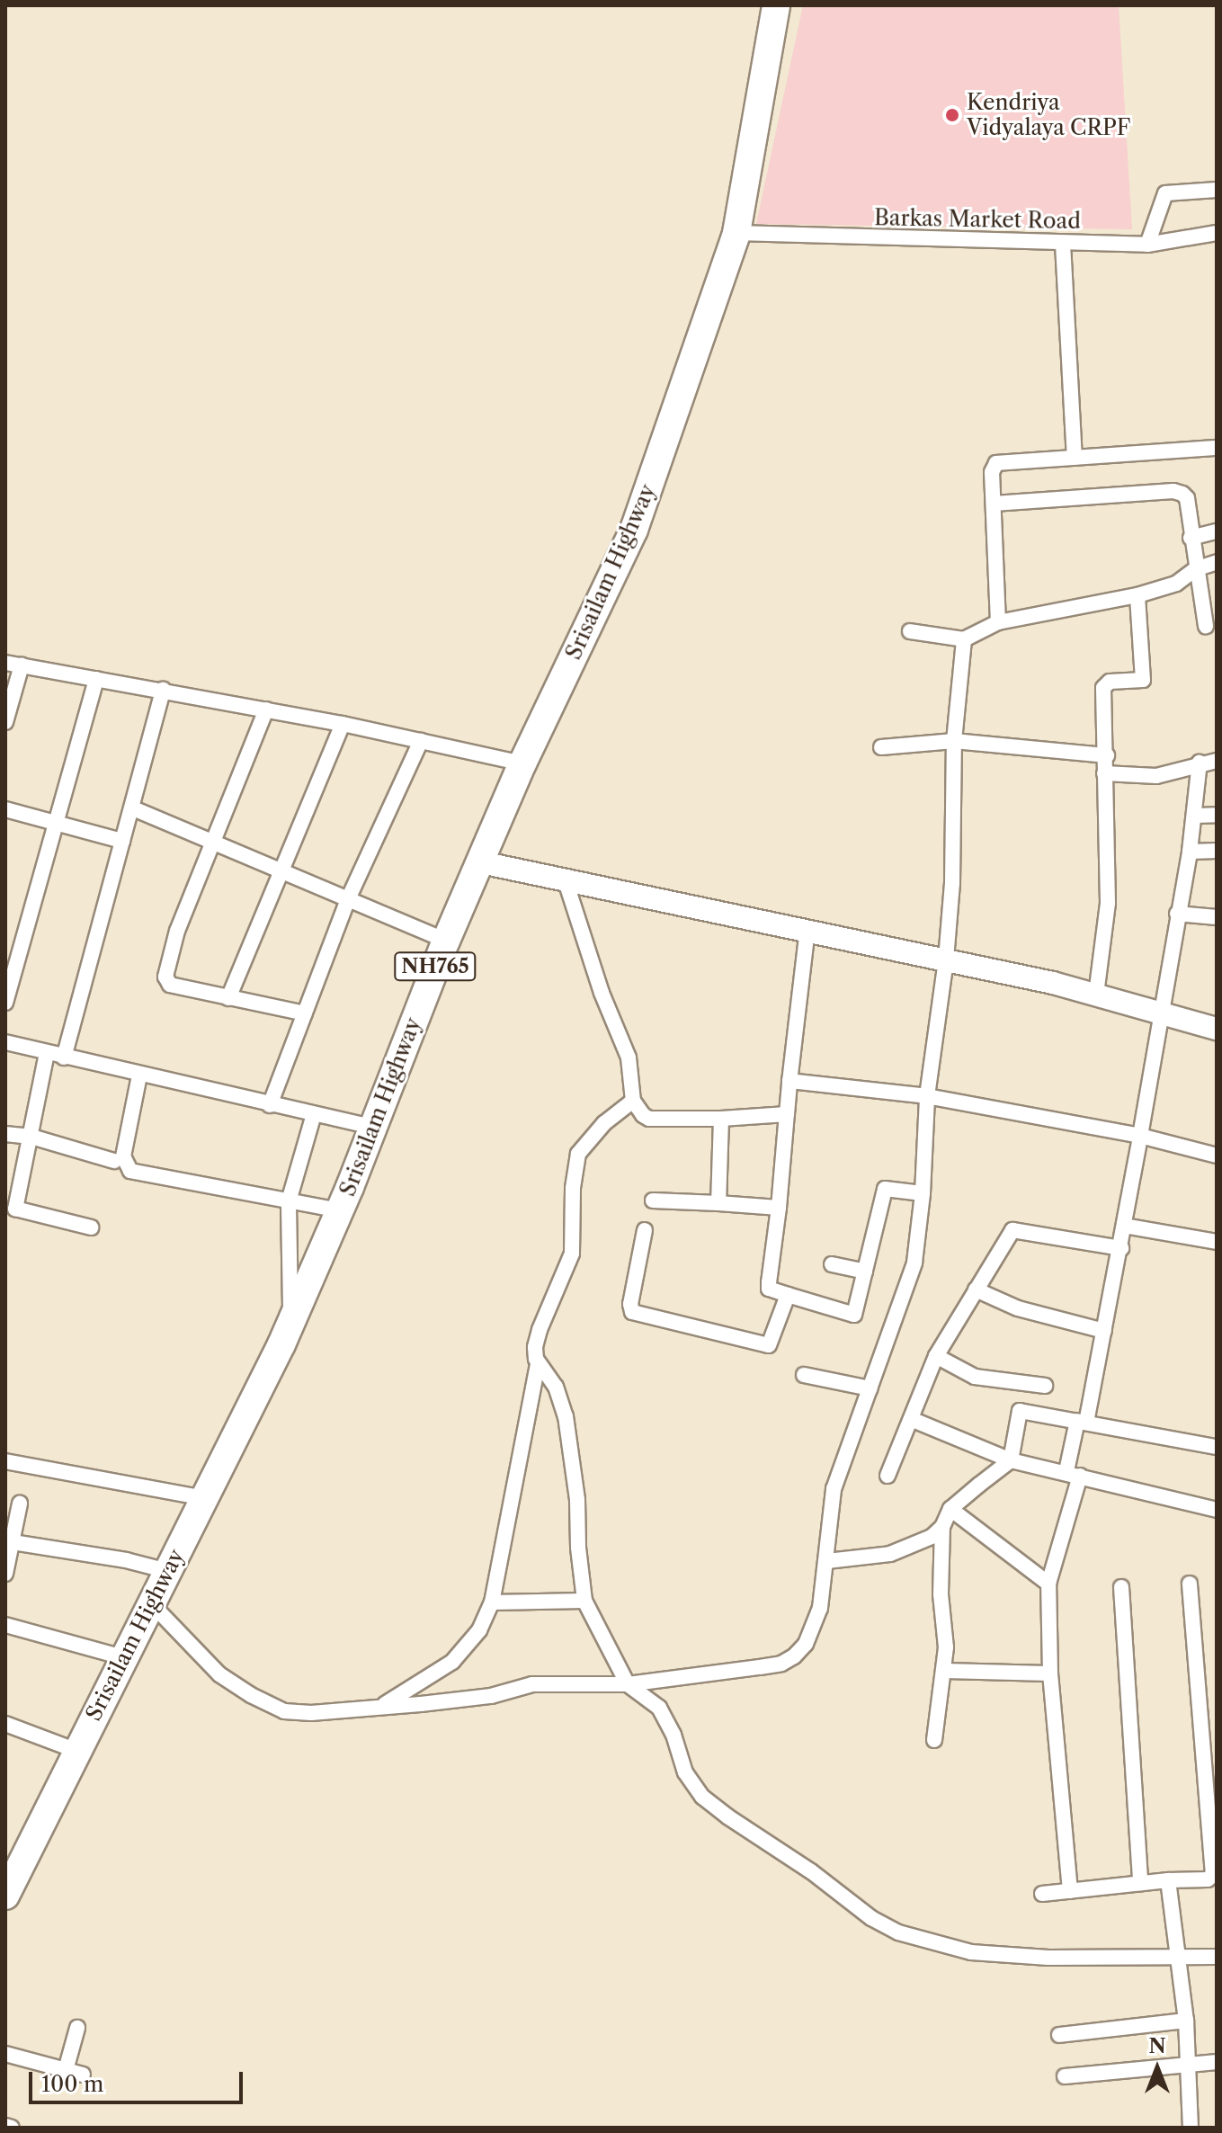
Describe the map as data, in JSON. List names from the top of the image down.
{
  "streets": {
    "highway": ["Srisailam Highway", "NH765"],
    "street": ["Barkas Market Road"]
  },
  "crossings": [
    ["Barkas Market Road", "Srisailam Highway"]
  ],
  "places": ["Kendriya Vidyalaya CRPF"],
  "scale_bar": "100 m",
  "north": "top"
}
